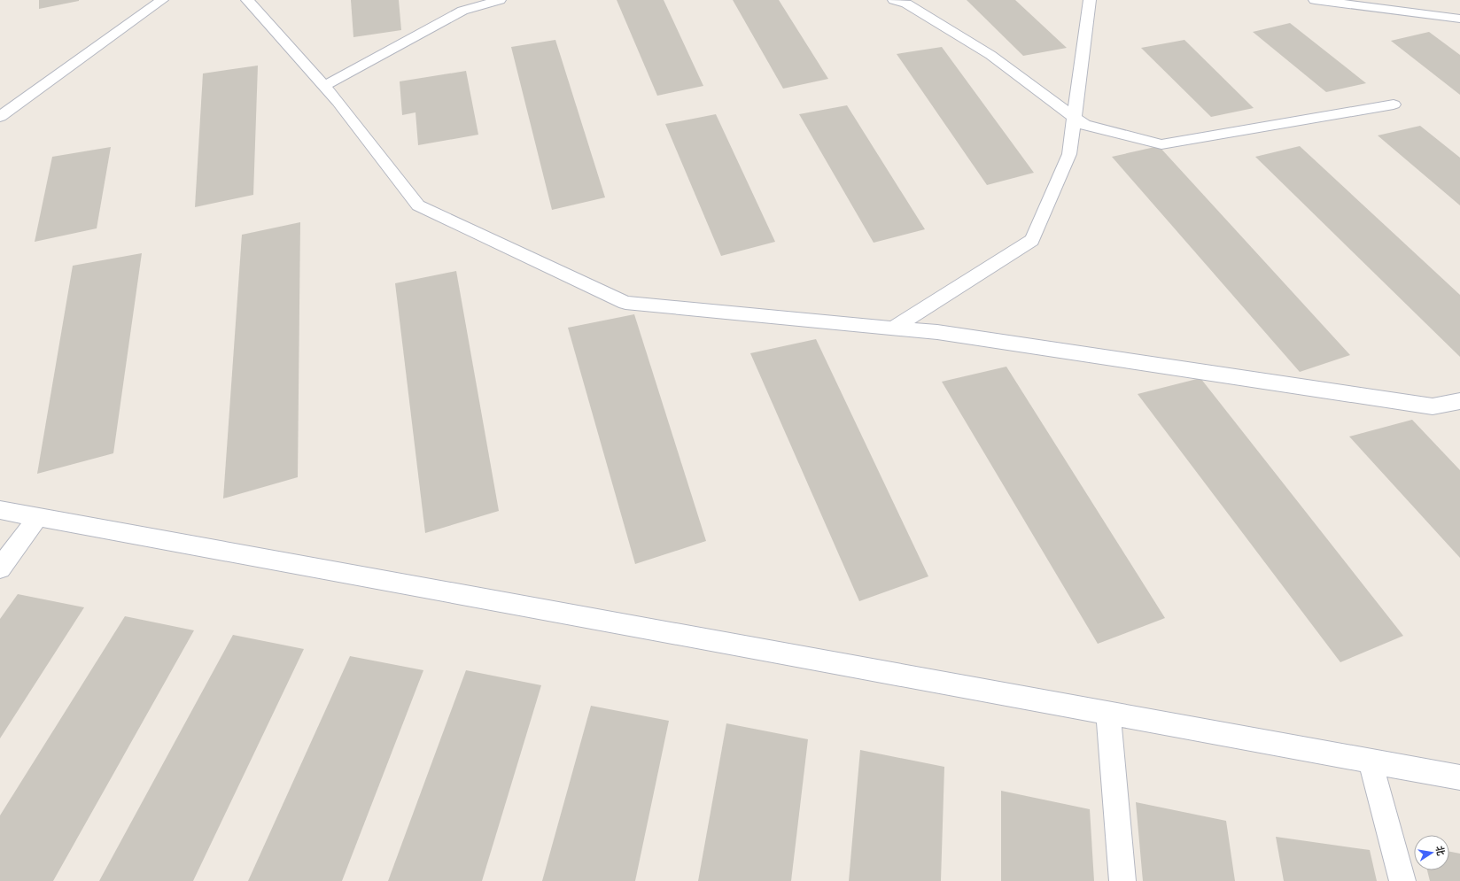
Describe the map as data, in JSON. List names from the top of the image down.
{
  "north": "right"
}
